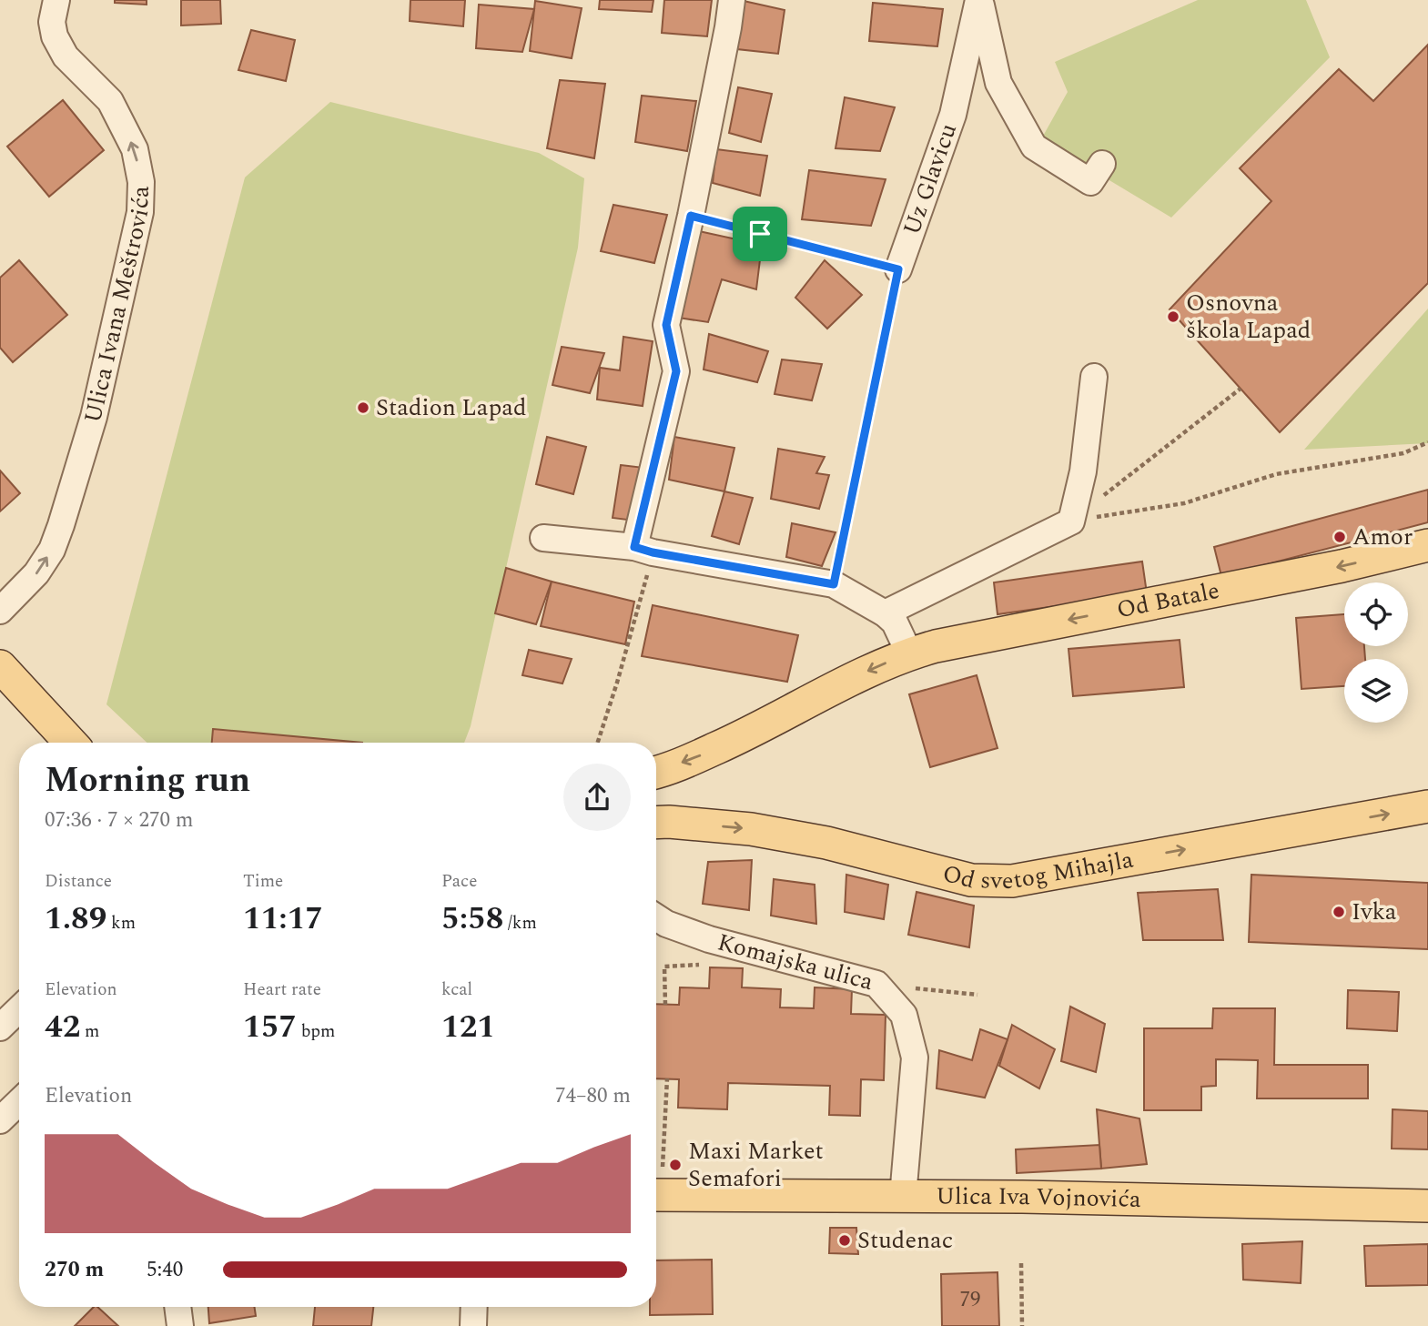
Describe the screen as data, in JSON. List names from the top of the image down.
{
  "streets": {
    "main road": ["Od Batale", "Od svetog Mihajla", "Ulica Iva Vojnovića"],
    "street": ["Uz Glavicu", "Ulica Ivana Meštrovića", "Komajska ulica"]
  },
  "crossings": [
    ["Komajska ulica", "Ulica Iva Vojnovića"]
  ],
  "one_way": ["Ulica Ivana Meštrovića", "Od Batale", "Od svetog Mihajla"],
  "places": [
    "Osnovna škola Lapad",
    "Stadion Lapad",
    "Amor",
    "Ivka",
    "Maxi Market Semafori",
    "Studenac"
  ],
  "house_numbers": ["79"],
  "page": {
    "heading": ["Morning run", "07:36 · 7 × 270 m"],
    "stats": [
      ["Distance", "1.89 km"],
      ["Time", "11:17"],
      ["Pace", "5:58 /km"],
      ["Elevation", "42 m"],
      ["Heart rate", "157 bpm"],
      ["kcal", "121"]
    ],
    "chart": ["Elevation", "74–80 m"],
    "list": [
      {
        "name": "270 m",
        "note": "5:40"
      }
    ]
  }
}
